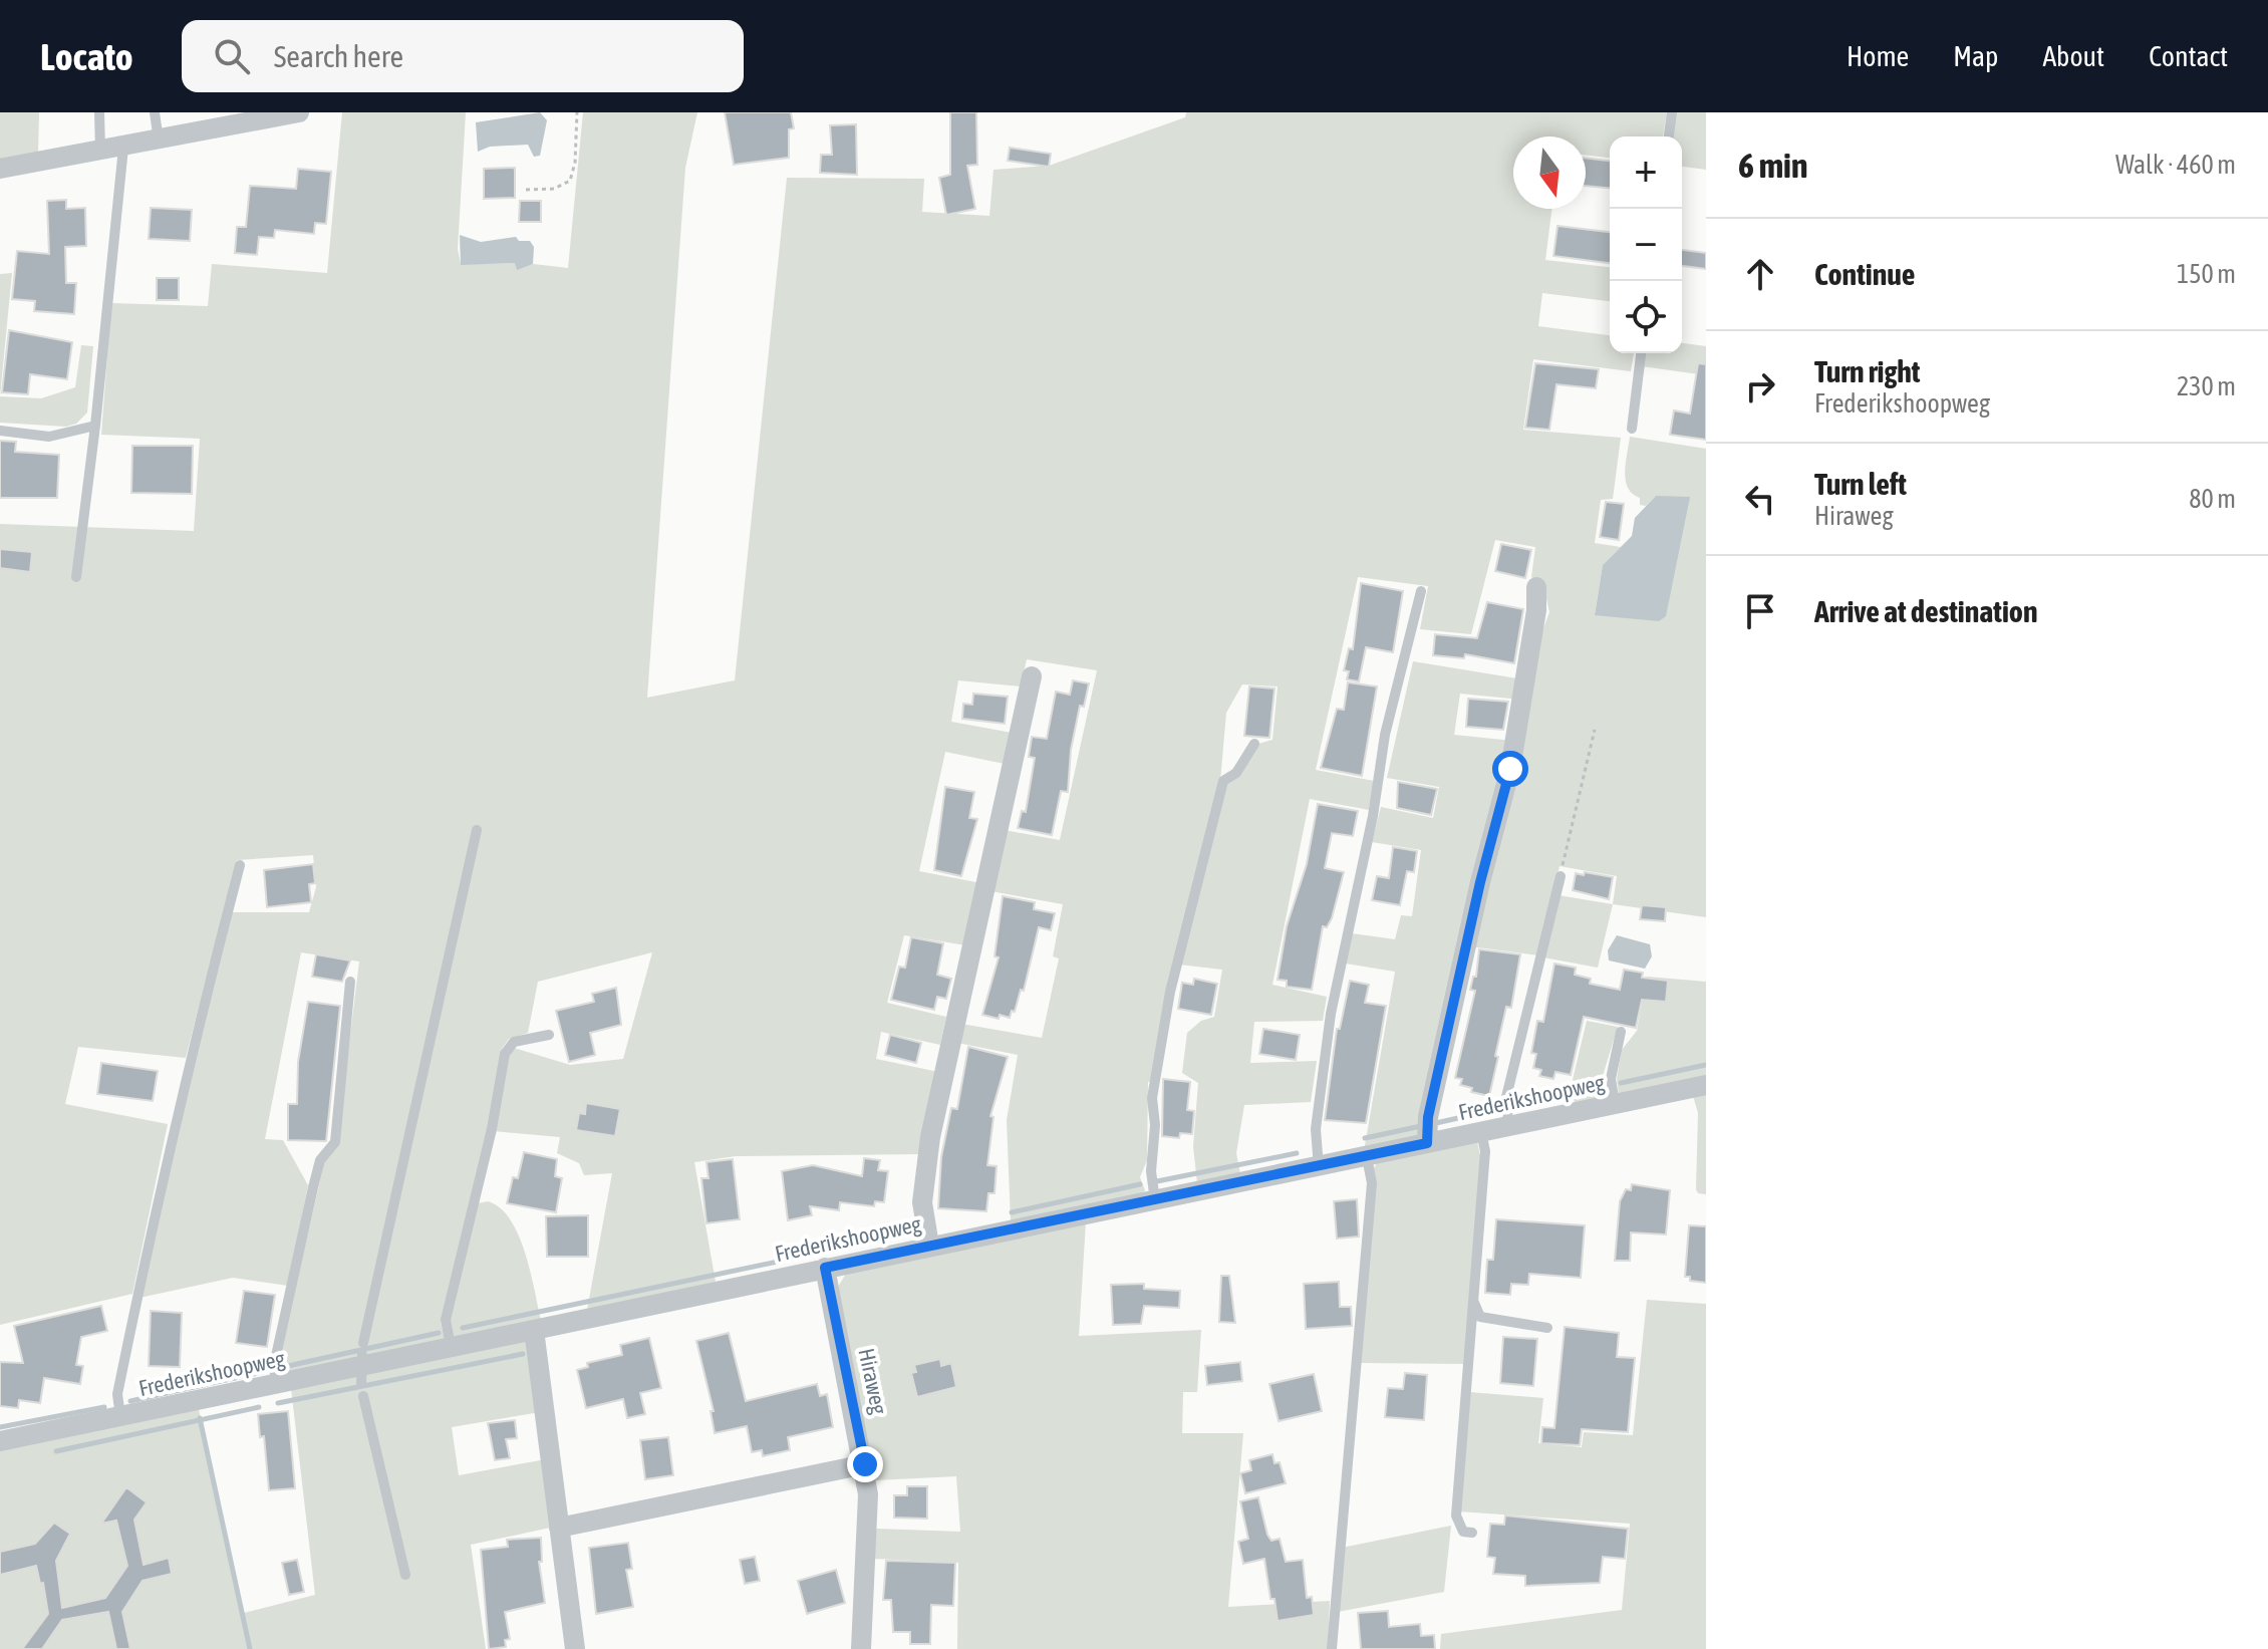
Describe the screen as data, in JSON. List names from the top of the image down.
{
  "streets": {
    "street": ["Frederikshoopweg", "Hiraweg"]
  },
  "crossings": [
    ["Frederikshoopweg", "Hiraweg"]
  ],
  "north": "bottom",
  "page": {
    "header": "Locato",
    "search": "Search here",
    "nav": [
      "Home",
      "Map",
      "About",
      "Contact"
    ],
    "heading": ["6 min", "Walk · 460 m"],
    "map_buttons": ["+", "−"],
    "list": [
      ["Continue", "150 m"],
      ["Turn right", "Frederikshoopweg", "230 m"],
      ["Turn left", "Hiraweg", "80 m"],
      "Arrive at destination"
    ]
  }
}
